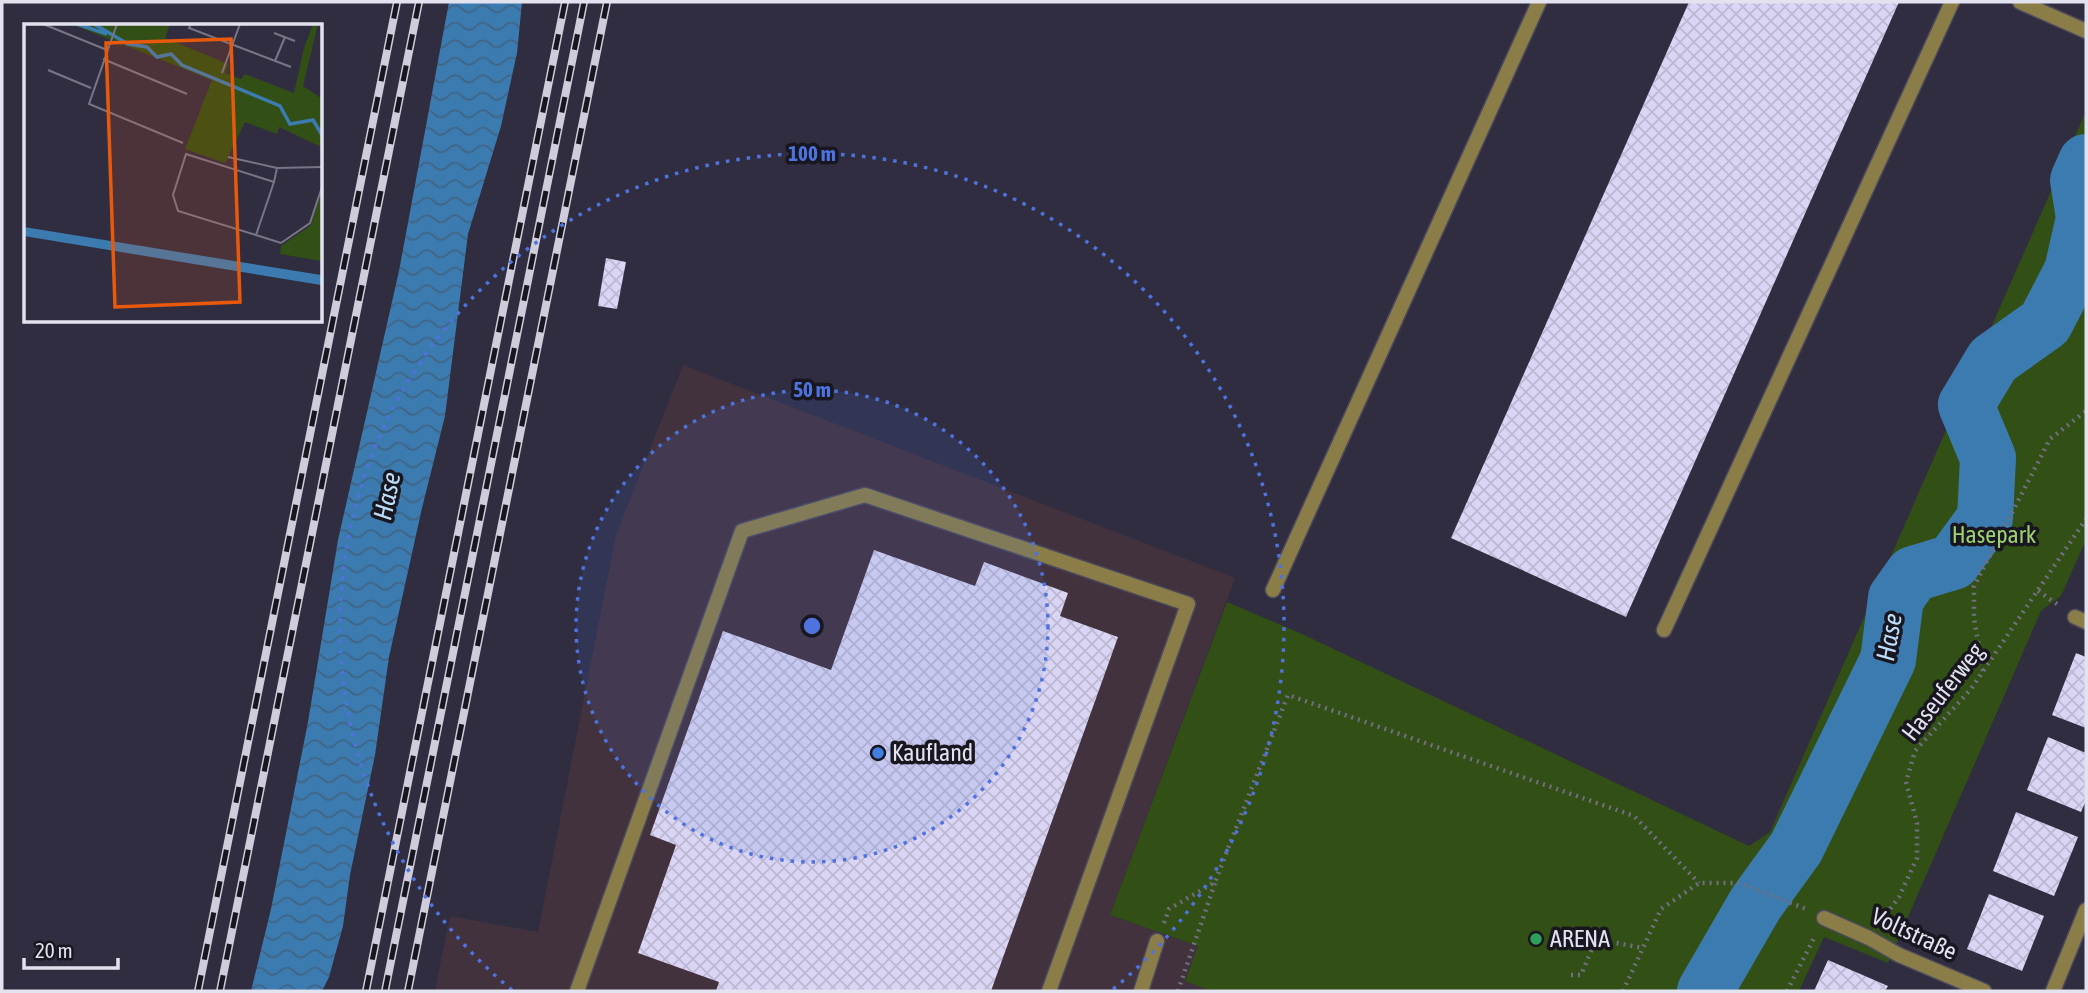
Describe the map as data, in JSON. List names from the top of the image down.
{
  "streets": {
    "street": ["Voltstraße"],
    "path": ["Haseuferweg"]
  },
  "crossings": [
    ["Haseuferweg", "Voltstraße"]
  ],
  "water": ["Hase"],
  "parks": ["Hasepark"],
  "places": ["Kaufland", "ARENA"],
  "scale_bar": "20 m",
  "rings": ["100 m", "50 m"]
}
